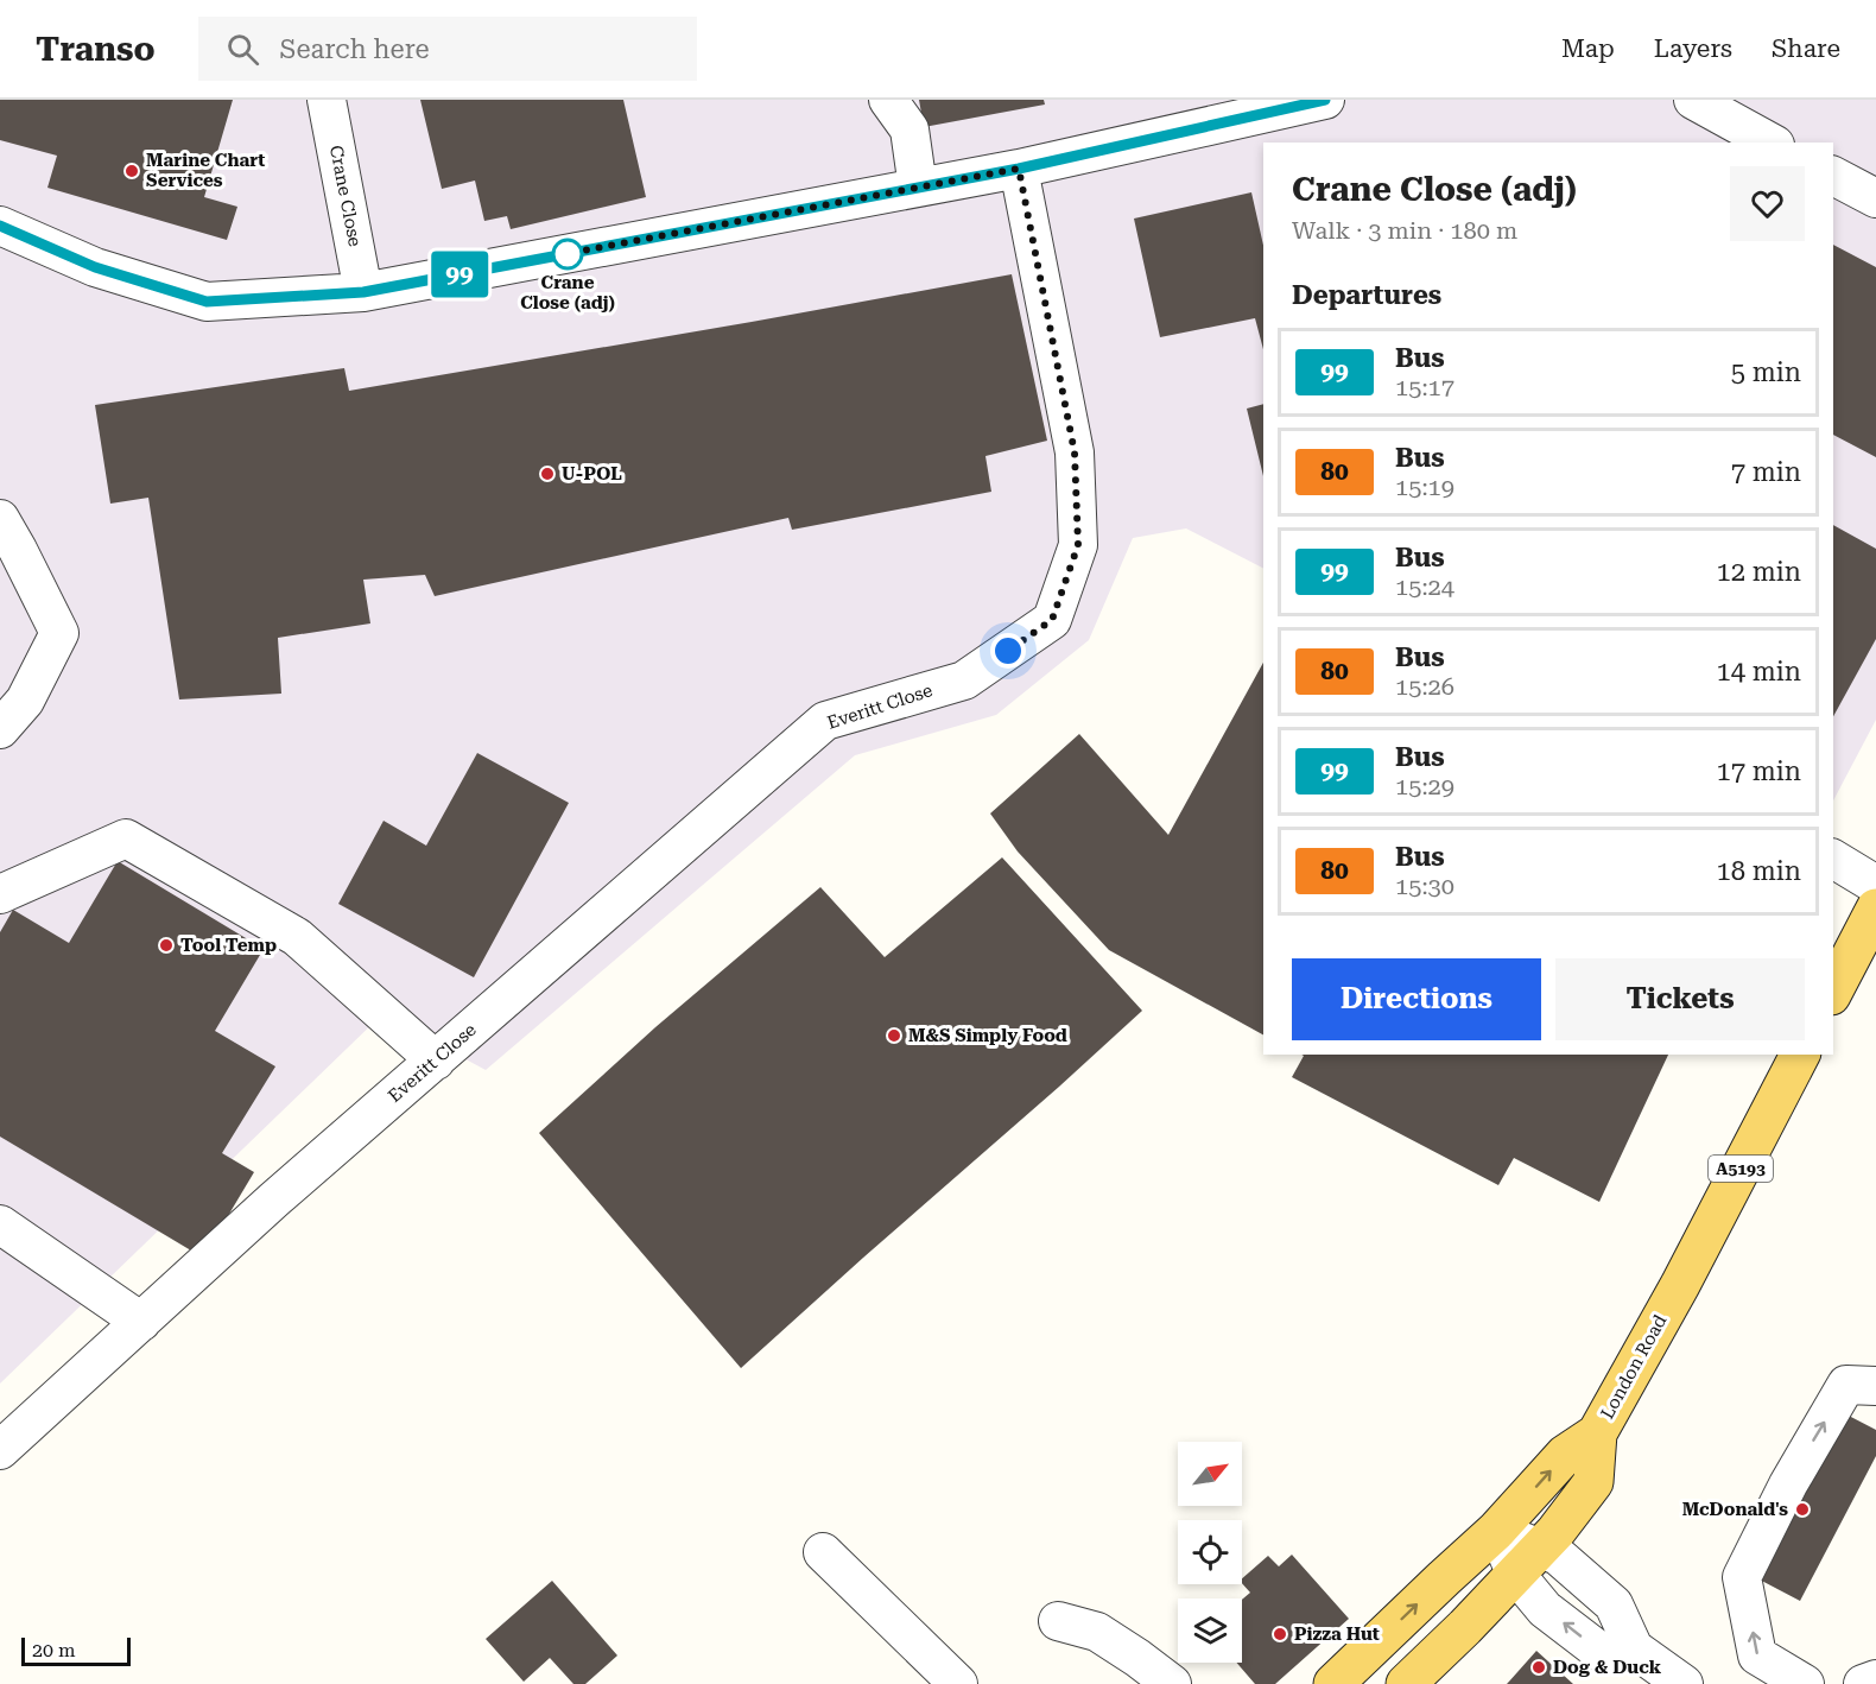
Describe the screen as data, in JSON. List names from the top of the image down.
{
  "streets": {
    "main road": ["A5193", "London Road"],
    "street": ["Crane Close", "Everitt Close"]
  },
  "places": [
    "Marine Chart Services",
    "Crane Close (adj)",
    "U-POL",
    "Tool Temp",
    "M&S Simply Food",
    "McDonald's",
    "Pizza Hut",
    "Dog & Duck"
  ],
  "lines": ["bus line 99"],
  "scale_bar": "20 m",
  "north": "top right",
  "page": {
    "header": "Transo",
    "search": "Search here",
    "nav": ["Map", "Layers", "Share"],
    "on_map": "99",
    "heading": [
      ["Crane Close (adj)", "Walk · 3 min · 180 m"],
      "Departures"
    ],
    "list": [
      {
        "mark": "99",
        "name": "Bus",
        "note": "15:17",
        "value": "5 min"
      },
      {
        "mark": "80",
        "name": "Bus",
        "note": "15:19",
        "value": "7 min"
      },
      {
        "mark": "99",
        "name": "Bus",
        "note": "15:24",
        "value": "12 min"
      },
      {
        "mark": "80",
        "name": "Bus",
        "note": "15:26",
        "value": "14 min"
      },
      {
        "mark": "99",
        "name": "Bus",
        "note": "15:29",
        "value": "17 min"
      },
      {
        "mark": "80",
        "name": "Bus",
        "note": "15:30",
        "value": "18 min"
      }
    ],
    "buttons": ["Directions", "Tickets"],
    "scale": "20 m"
  }
}
